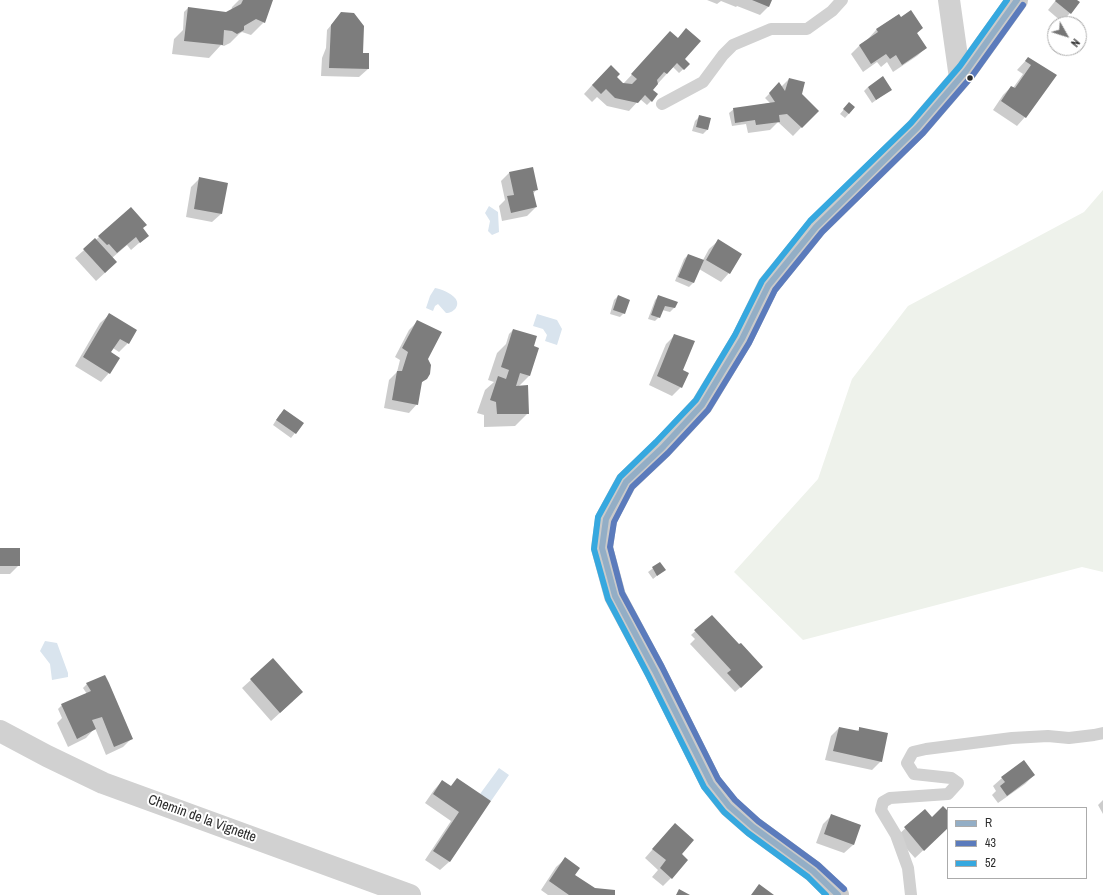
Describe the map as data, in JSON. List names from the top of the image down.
{
  "streets": {
    "street": ["Chemin de la Vignette"]
  },
  "lines": ["transit line R", "transit line 52", "transit line 43"],
  "legend": ["R", "43", "52"],
  "north": "bottom right"
}
